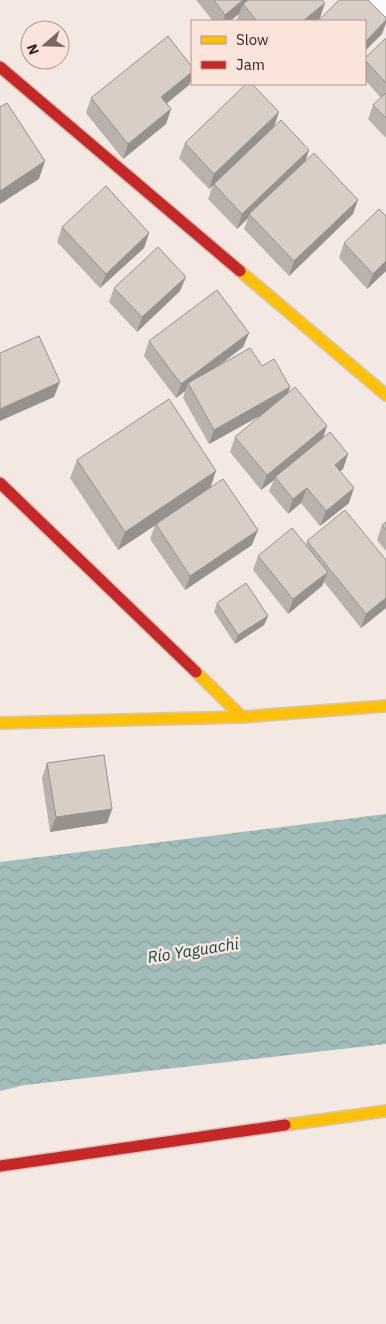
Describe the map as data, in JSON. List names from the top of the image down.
{
  "water": ["Río Yaguachi"],
  "legend": ["Slow", "Jam"],
  "north": "left"
}
